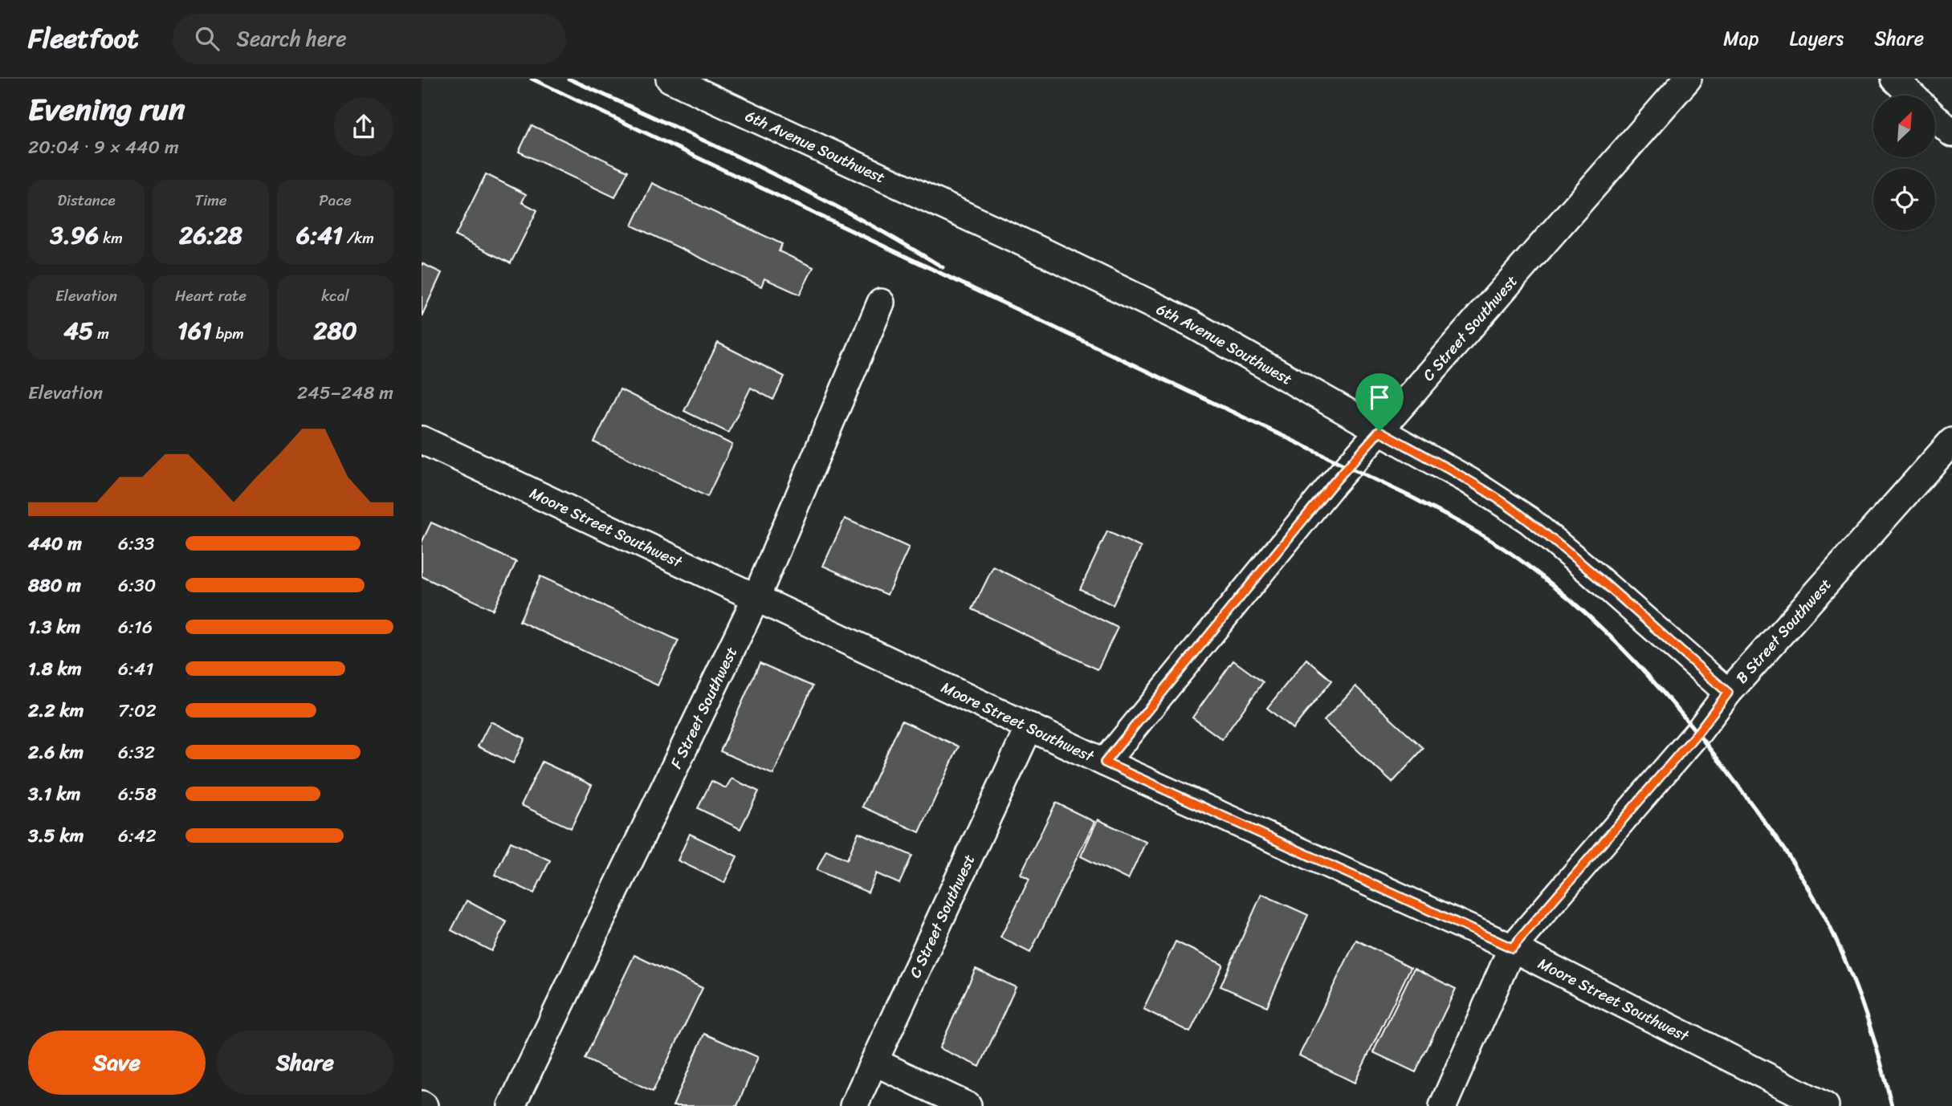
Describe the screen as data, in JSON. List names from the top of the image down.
{
  "streets": {
    "street": [
      "6th Avenue Southwest",
      "C Street Southwest",
      "Moore Street Southwest",
      "B Street Southwest",
      "F Street Southwest"
    ]
  },
  "crossings": [
    ["6th Avenue Southwest", "C Street Southwest"],
    ["6th Avenue Southwest", "B Street Southwest"],
    ["C Street Southwest", "Moore Street Southwest"],
    ["Moore Street Southwest", "B Street Southwest"],
    ["Moore Street Southwest", "F Street Southwest"]
  ],
  "north": "top right",
  "page": {
    "header": "Fleetfoot",
    "search": "Search here",
    "nav": ["Map", "Layers", "Share"],
    "heading": ["Evening run", "20:04 · 9 × 440 m"],
    "stats": [
      ["Distance", "3.96 km"],
      ["Time", "26:28"],
      ["Pace", "6:41 /km"],
      ["Elevation", "45 m"],
      ["Heart rate", "161 bpm"],
      ["kcal", "280"]
    ],
    "chart": ["Elevation", "245–248 m"],
    "list": [
      {
        "name": "440 m",
        "note": "6:33"
      },
      {
        "name": "880 m",
        "note": "6:30"
      },
      {
        "name": "1.3 km",
        "note": "6:16"
      },
      {
        "name": "1.8 km",
        "note": "6:41"
      },
      {
        "name": "2.2 km",
        "note": "7:02"
      },
      {
        "name": "2.6 km",
        "note": "6:32"
      },
      {
        "name": "3.1 km",
        "note": "6:58"
      },
      {
        "name": "3.5 km",
        "note": "6:42"
      }
    ],
    "buttons": ["Save", "Share"]
  }
}
